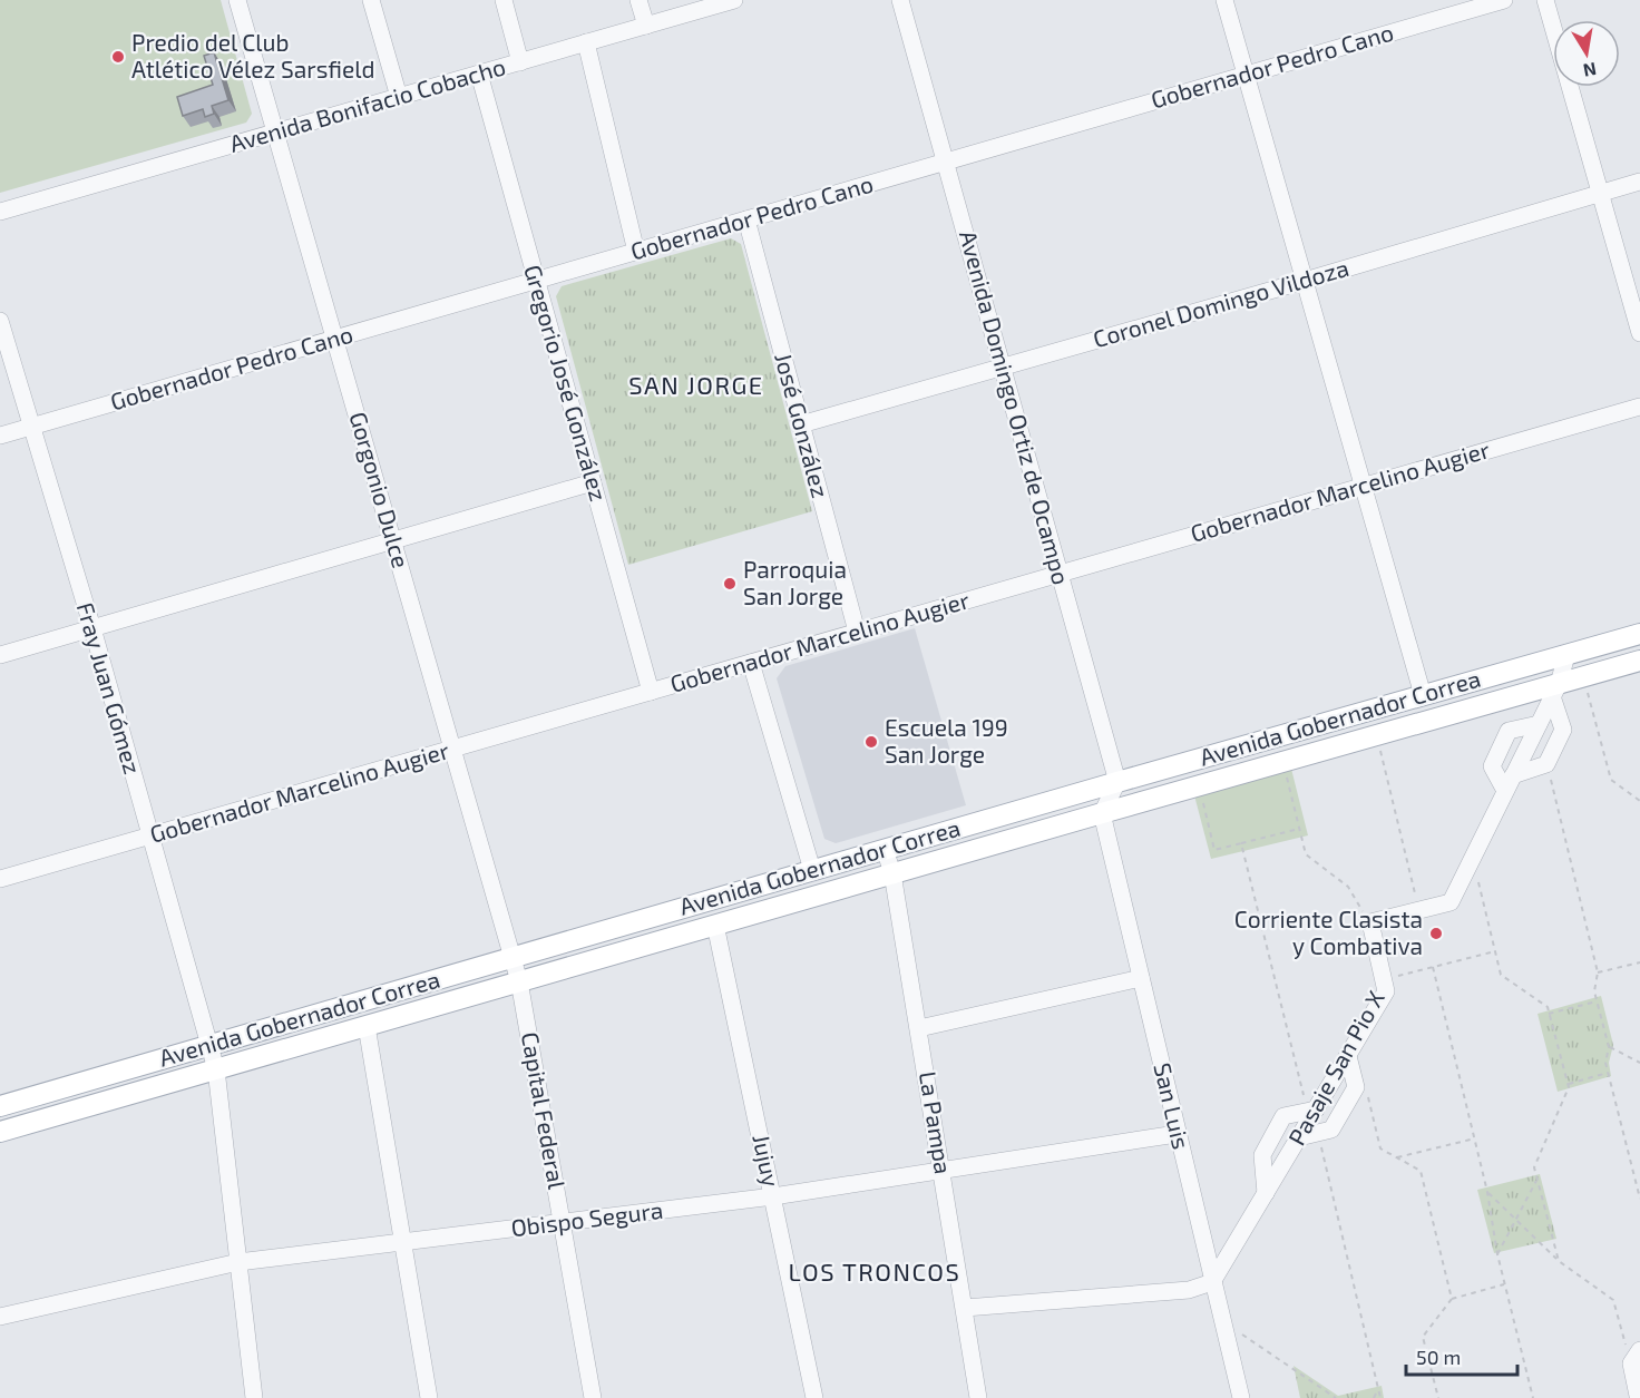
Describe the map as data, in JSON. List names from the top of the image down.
{
  "streets": {
    "main road": ["Avenida Gobernador Correa"],
    "street": [
      "Gobernador Pedro Cano",
      "Avenida Bonifacio Cobacho",
      "Coronel Domingo Vildoza",
      "Gregorio José González",
      "Avenida Domingo Ortiz de Ocampo",
      "José González",
      "Gorgonio Dulce",
      "Gobernador Marcelino Augier",
      "Fray Juan Gómez",
      "Pasaje San Pio X",
      "San Luis",
      "Capital Federal",
      "La Pampa",
      "Jujuy",
      "Obispo Segura"
    ]
  },
  "crossings": [
    ["Gobernador Pedro Cano", "Gregorio José González"],
    ["Gobernador Pedro Cano", "Avenida Domingo Ortiz de Ocampo"],
    ["Gobernador Pedro Cano", "José González"],
    ["Gobernador Pedro Cano", "Gorgonio Dulce"],
    ["Gobernador Pedro Cano", "Fray Juan Gómez"],
    ["Avenida Bonifacio Cobacho", "Gregorio José González"],
    ["Avenida Bonifacio Cobacho", "Gorgonio Dulce"],
    ["Coronel Domingo Vildoza", "Avenida Domingo Ortiz de Ocampo"],
    ["Coronel Domingo Vildoza", "José González"],
    ["Gregorio José González", "Gobernador Marcelino Augier"],
    ["Avenida Domingo Ortiz de Ocampo", "Gobernador Marcelino Augier"],
    ["Avenida Domingo Ortiz de Ocampo", "Avenida Gobernador Correa"],
    ["José González", "Gobernador Marcelino Augier"],
    ["Gorgonio Dulce", "Gobernador Marcelino Augier"],
    ["Gorgonio Dulce", "Avenida Gobernador Correa"],
    ["Gorgonio Dulce", "Capital Federal"],
    ["Gobernador Marcelino Augier", "Fray Juan Gómez"],
    ["Fray Juan Gómez", "Avenida Gobernador Correa"],
    ["Fray Juan Gómez", "Obispo Segura"],
    ["Avenida Gobernador Correa", "San Luis"],
    ["Avenida Gobernador Correa", "Capital Federal"],
    ["Avenida Gobernador Correa", "La Pampa"],
    ["Avenida Gobernador Correa", "Jujuy"],
    ["Pasaje San Pio X", "San Luis"],
    ["San Luis", "Obispo Segura"],
    ["Capital Federal", "Obispo Segura"],
    ["La Pampa", "Obispo Segura"],
    ["Jujuy", "Obispo Segura"]
  ],
  "districts": ["SAN JORGE", "LOS TRONCOS"],
  "places": [
    "Predio del Club Atlético Vélez Sarsfield",
    "Parroquia San Jorge",
    "Escuela 199 San Jorge",
    "Corriente Clasista y Combativa"
  ],
  "scale_bar": "50 m",
  "north": "bottom"
}
